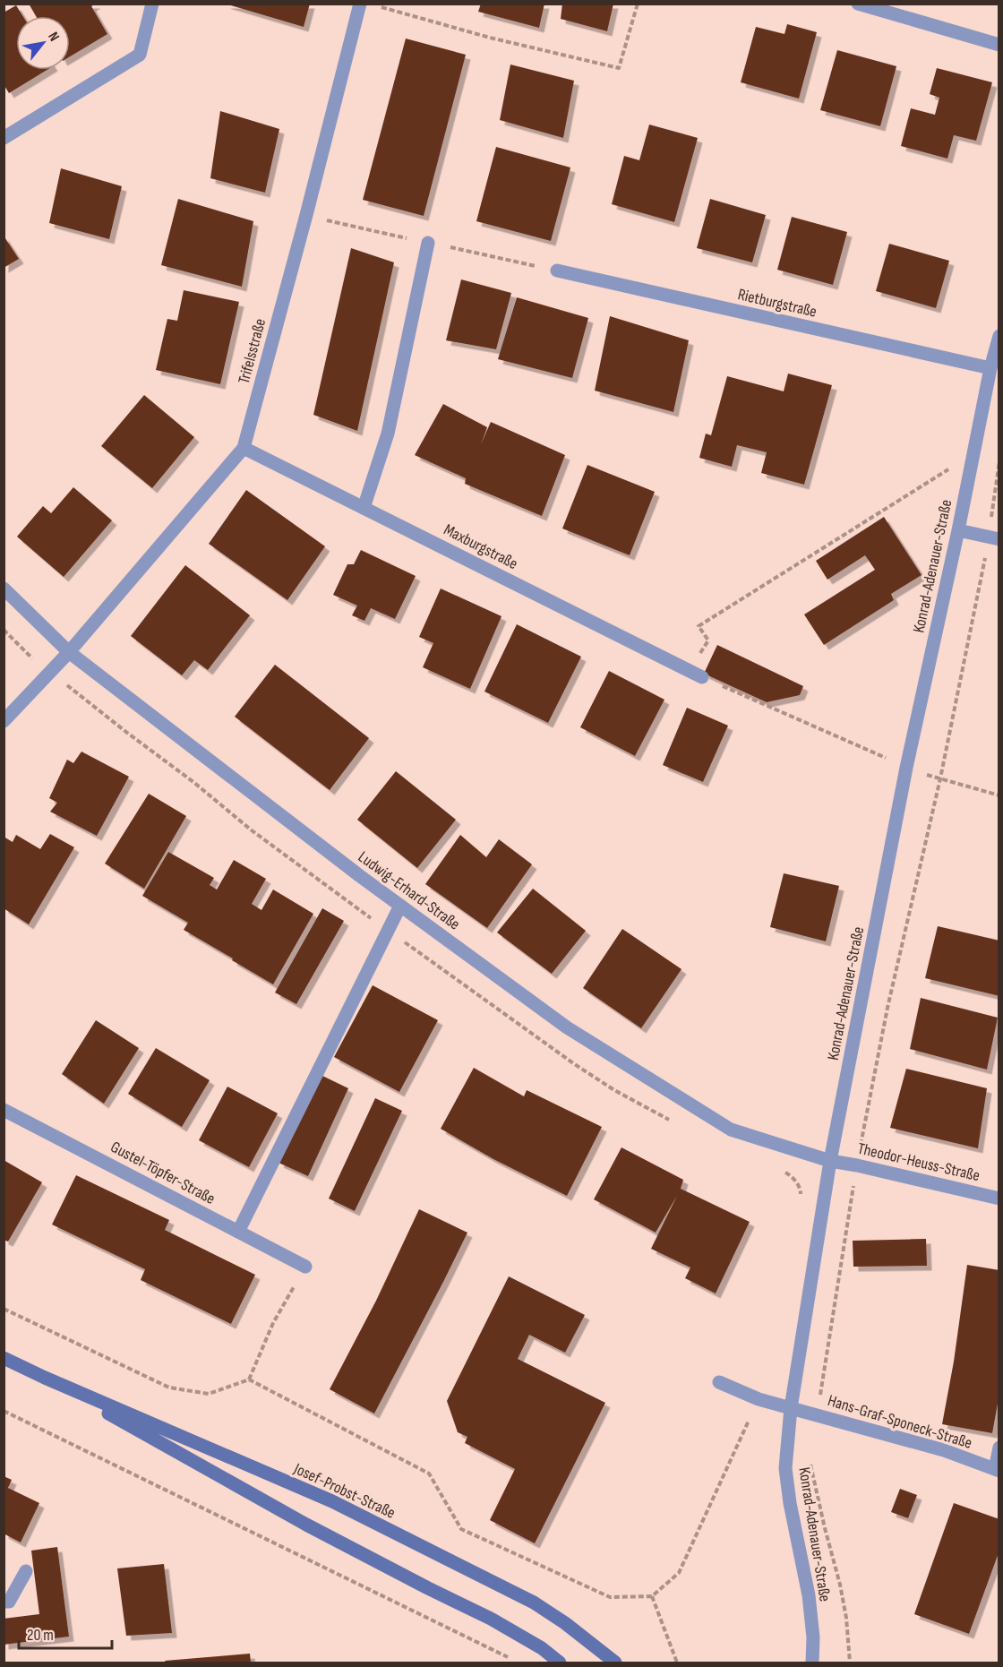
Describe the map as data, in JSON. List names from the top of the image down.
{
  "streets": {
    "main road": ["Josef-Probst-Straße"],
    "street": [
      "Rietburgstraße",
      "Trifelsstraße",
      "Maxburgstraße",
      "Konrad-Adenauer-Straße",
      "Ludwig-Erhard-Straße",
      "Theodor-Heuss-Straße",
      "Gustel-Töpfer-Straße",
      "Hans-Graf-Sponeck-Straße"
    ]
  },
  "crossings": [
    ["Rietburgstraße", "Konrad-Adenauer-Straße"],
    ["Trifelsstraße", "Maxburgstraße"],
    ["Trifelsstraße", "Ludwig-Erhard-Straße"],
    ["Konrad-Adenauer-Straße", "Ludwig-Erhard-Straße"],
    ["Konrad-Adenauer-Straße", "Theodor-Heuss-Straße"],
    ["Konrad-Adenauer-Straße", "Hans-Graf-Sponeck-Straße"],
    ["Ludwig-Erhard-Straße", "Theodor-Heuss-Straße"]
  ],
  "scale_bar": "20 m",
  "north": "top right"
}
